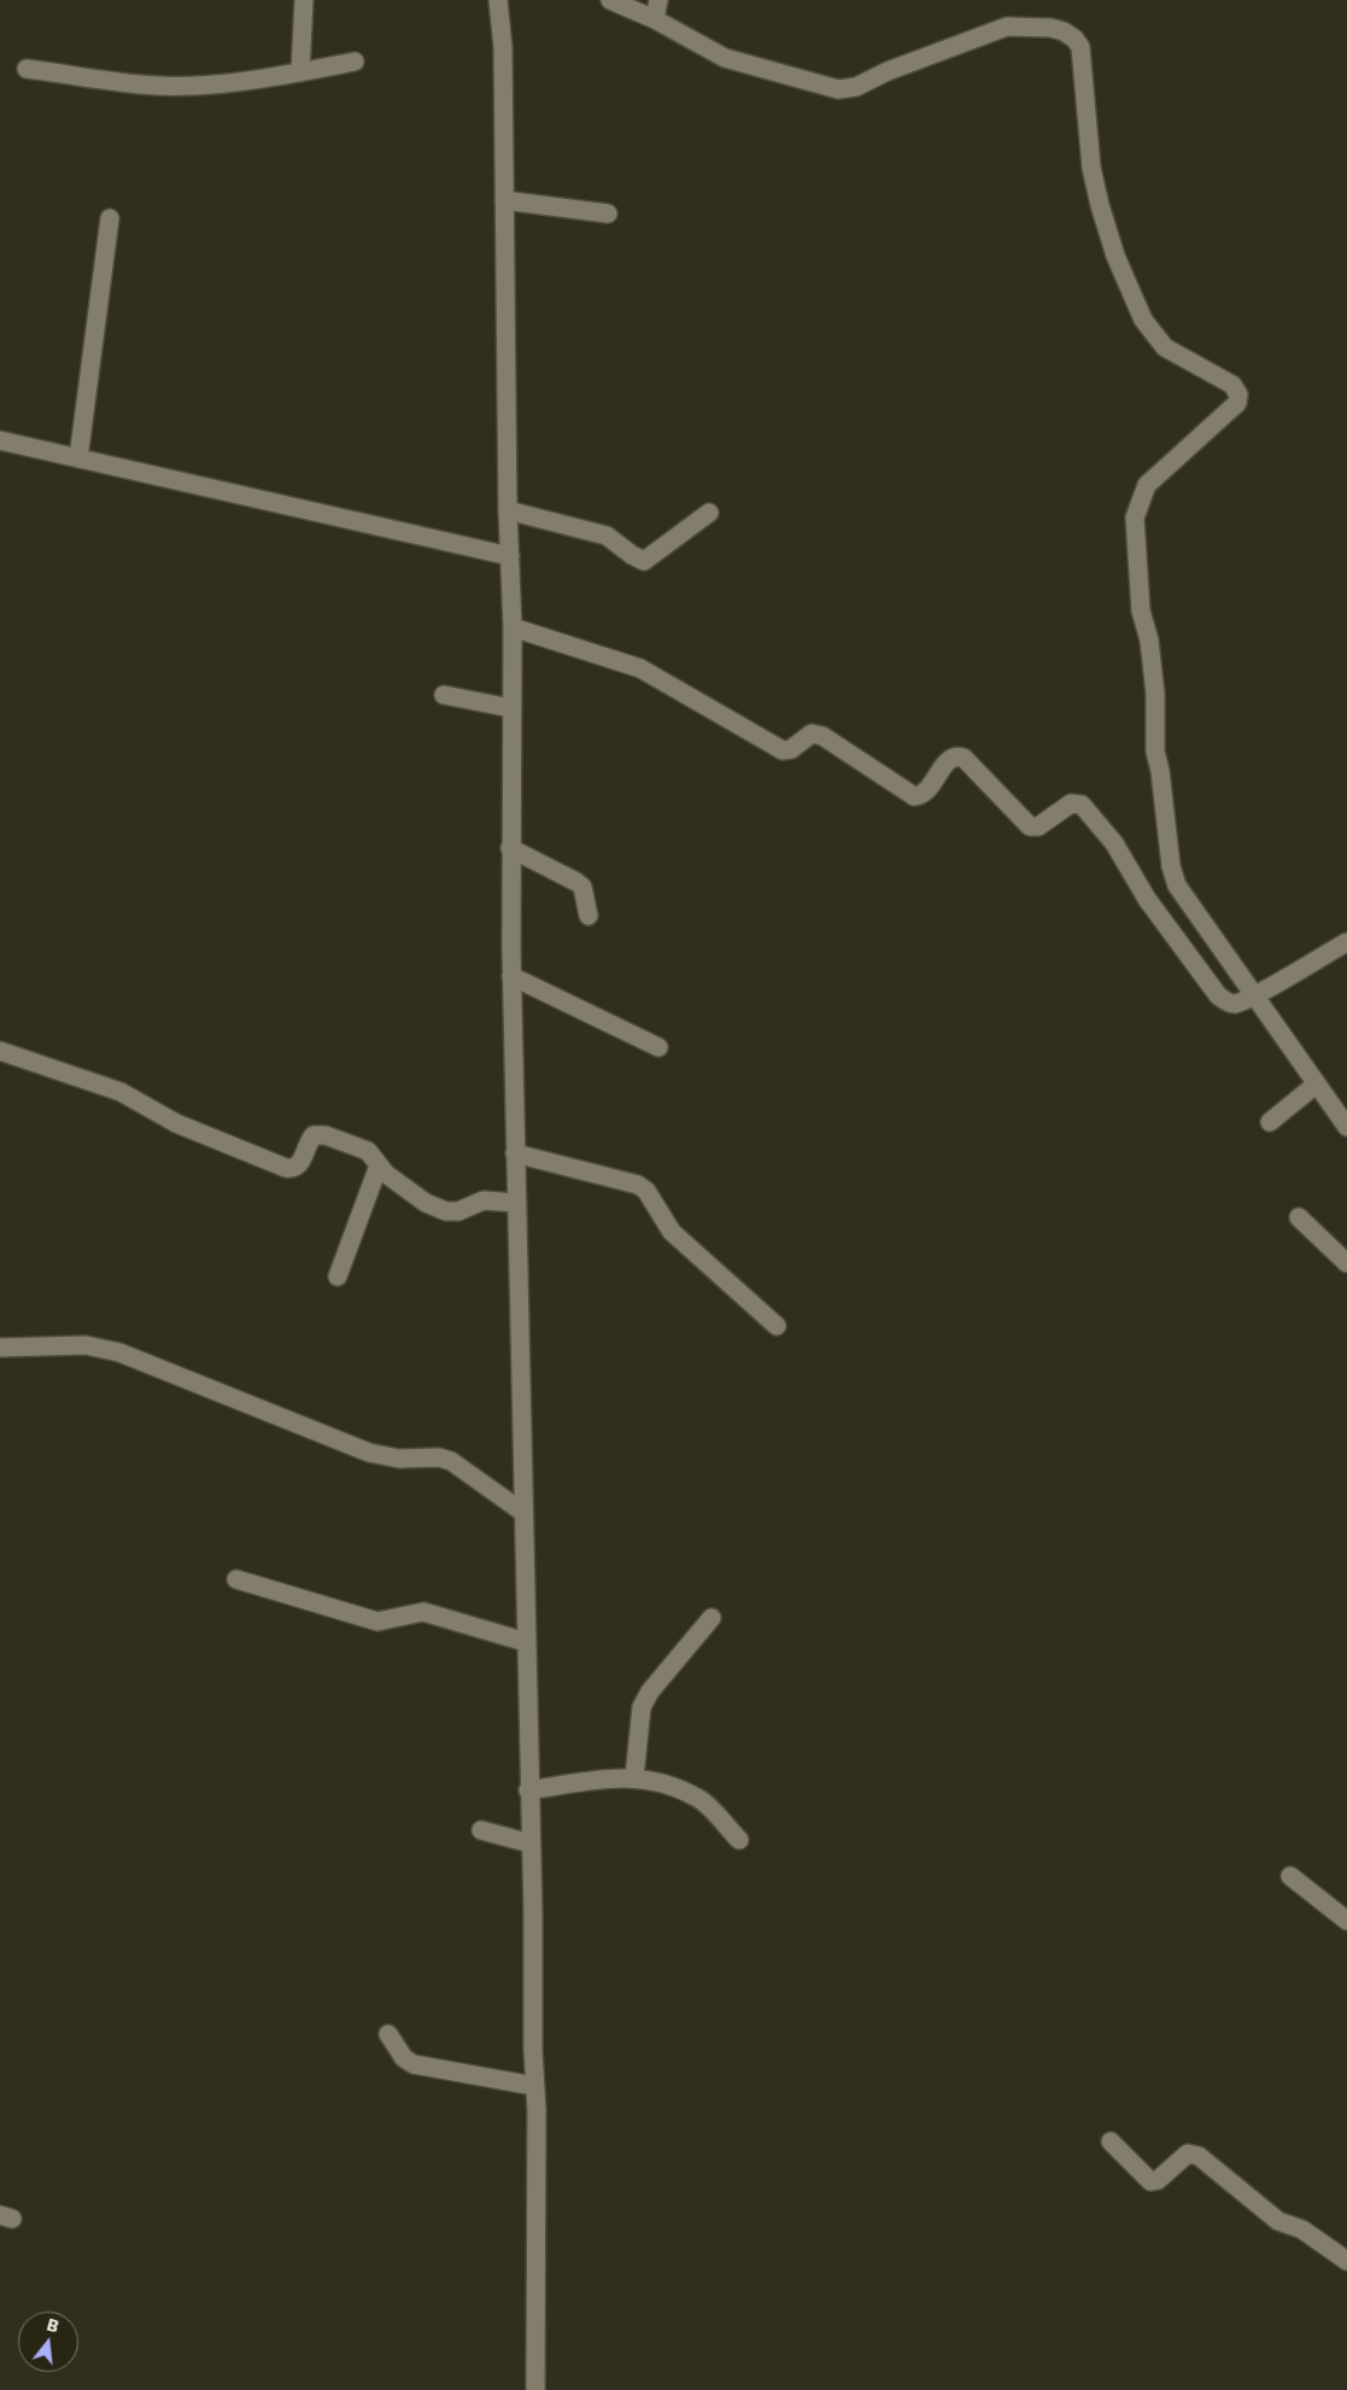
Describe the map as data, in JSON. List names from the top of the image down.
{
  "north": "top"
}
